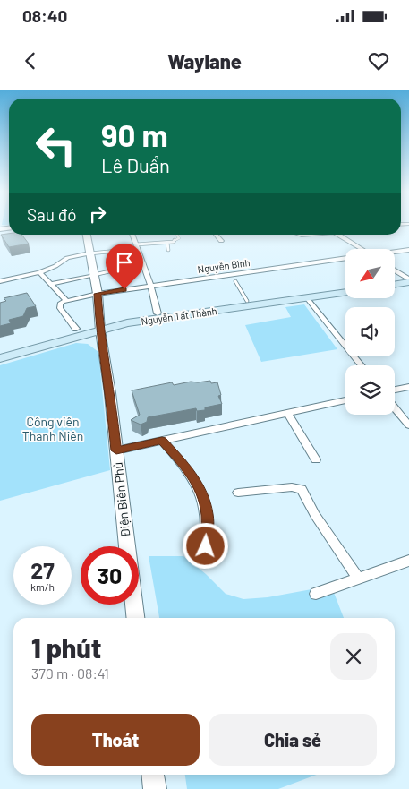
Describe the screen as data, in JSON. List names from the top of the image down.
{
  "streets": {
    "main road": ["Nguyễn Tất Thành"],
    "street": ["Nguyễn Bình", "Điện Biên Phủ"]
  },
  "crossings": [
    ["Nguyễn Bình", "Điện Biên Phủ"],
    ["Nguyễn Tất Thành", "Điện Biên Phủ"]
  ],
  "parks": ["Công viên Thanh Niên"],
  "north": "bottom left",
  "page": {
    "status": "08:40",
    "header": "Waylane",
    "turn": ["90 m", "Lê Duẩn"],
    "then": "Sau đó",
    "speed": "27 km/h",
    "limit": "30",
    "heading": ["1 phút", "370 m · 08:41"],
    "buttons": ["Thoát", "Chia sẻ"]
  }
}
